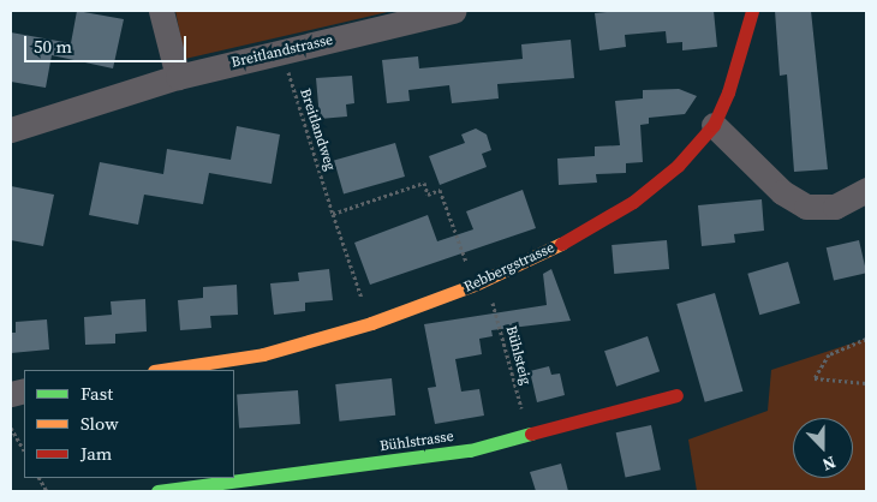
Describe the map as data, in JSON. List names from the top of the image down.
{
  "streets": {
    "street": ["Breitlandstrasse", "Rebbergstrasse", "Bühlstrasse"],
    "path": ["Breitlandweg", "Bühlsteig"]
  },
  "crossings": [
    ["Breitlandstrasse", "Breitlandweg"],
    ["Breitlandweg", "Rebbergstrasse"],
    ["Rebbergstrasse", "Bühlsteig"],
    ["Bühlsteig", "Bühlstrasse"]
  ],
  "legend": ["Fast", "Slow", "Jam"],
  "scale_bar": "50 m",
  "north": "bottom"
}
